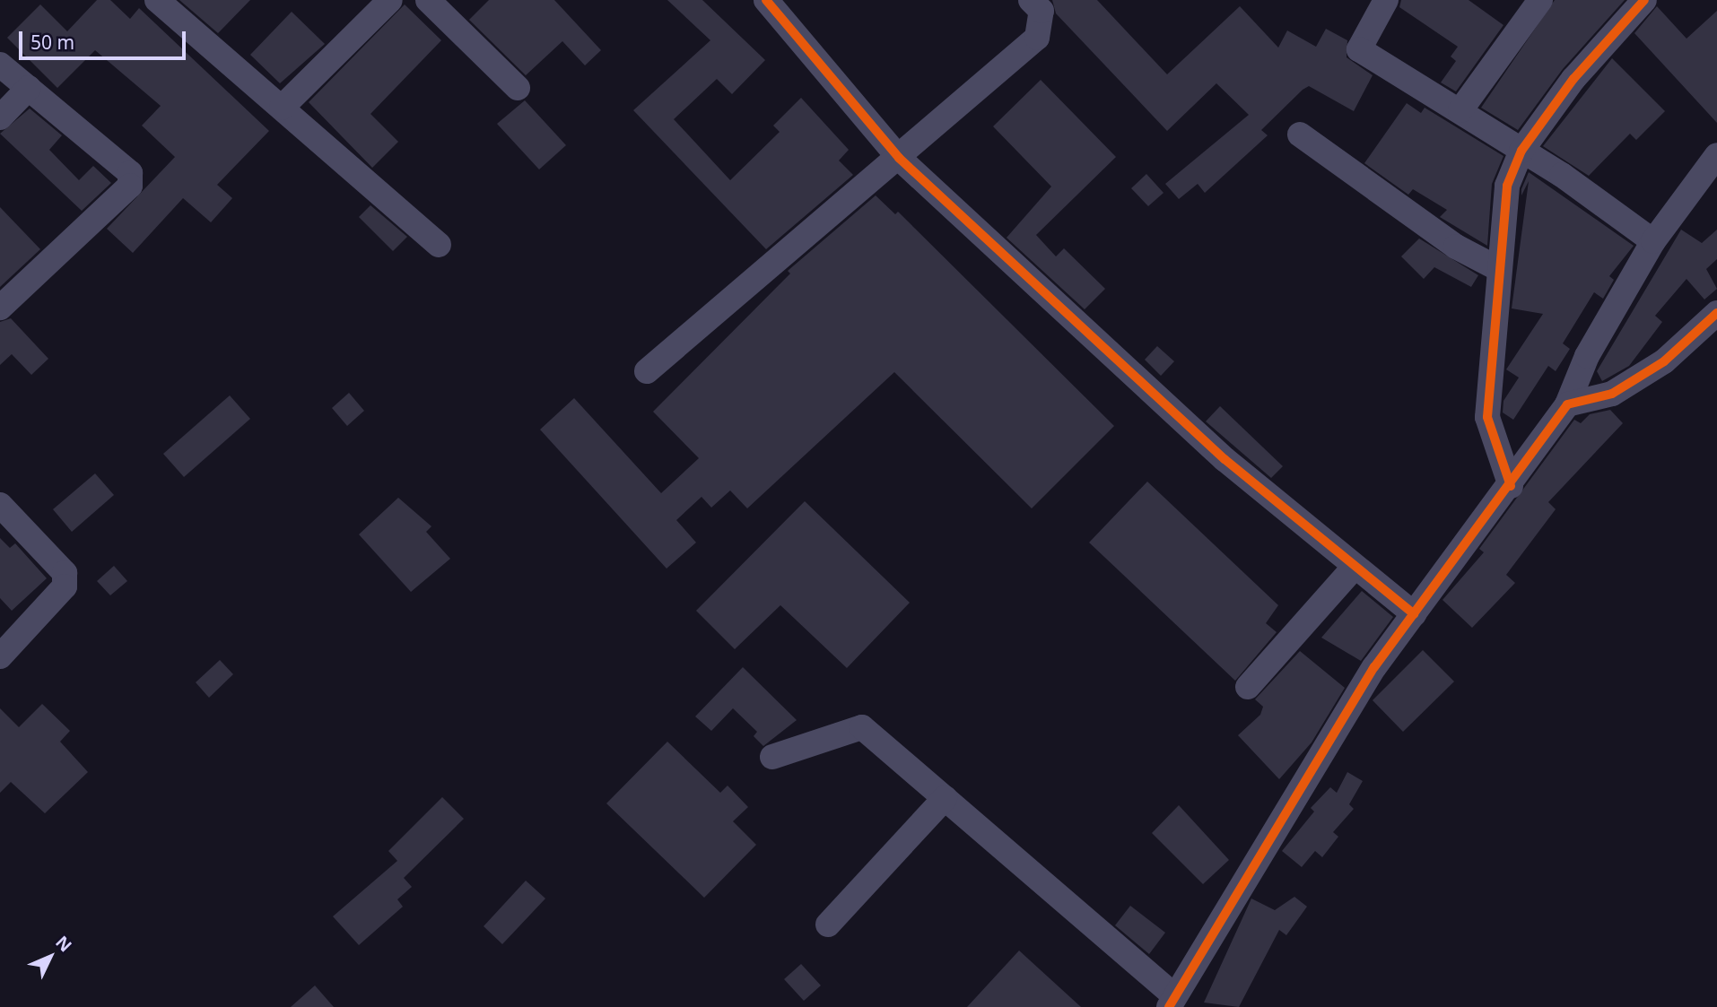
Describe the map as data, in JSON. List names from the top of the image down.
{
  "scale_bar": "50 m",
  "north": "top right"
}
